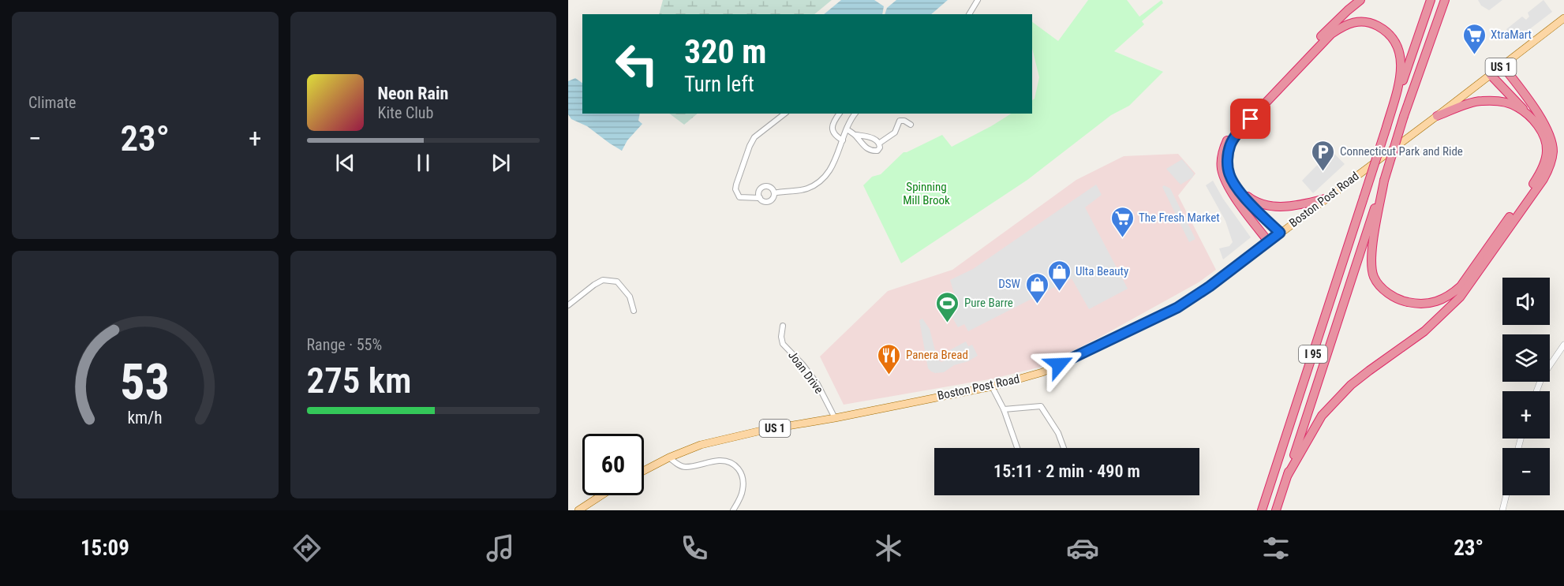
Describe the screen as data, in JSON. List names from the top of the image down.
{
  "streets": {
    "highway": ["I 95"],
    "main road": ["US 1", "Boston Post Road"],
    "street": ["Joan Drive"]
  },
  "crossings": [
    ["Boston Post Road", "Joan Drive"]
  ],
  "parks": ["Spinning Mill Brook"],
  "places": {
    "supermarket": ["XtraMart", "The Fresh Market"],
    "parking": ["Connecticut Park and Ride"],
    "shop": ["Ulta Beauty", "DSW"],
    "sports": ["Pure Barre"],
    "restaurant": ["Panera Bread"]
  },
  "page": {
    "tile": [
      "Climate",
      ["Range · 55%", "275 km"]
    ],
    "turn": ["320 m", "Turn left"],
    "song": ["Neon Rain", "Kite Club"],
    "heat": ["−", "23°", "+"],
    "map_buttons": ["+", "−"],
    "limit": "60",
    "trip": "15:11 · 2 min · 490 m",
    "tabs": ["15:09", "23°"],
    "gauge": ["53", "km/h"]
  }
}
